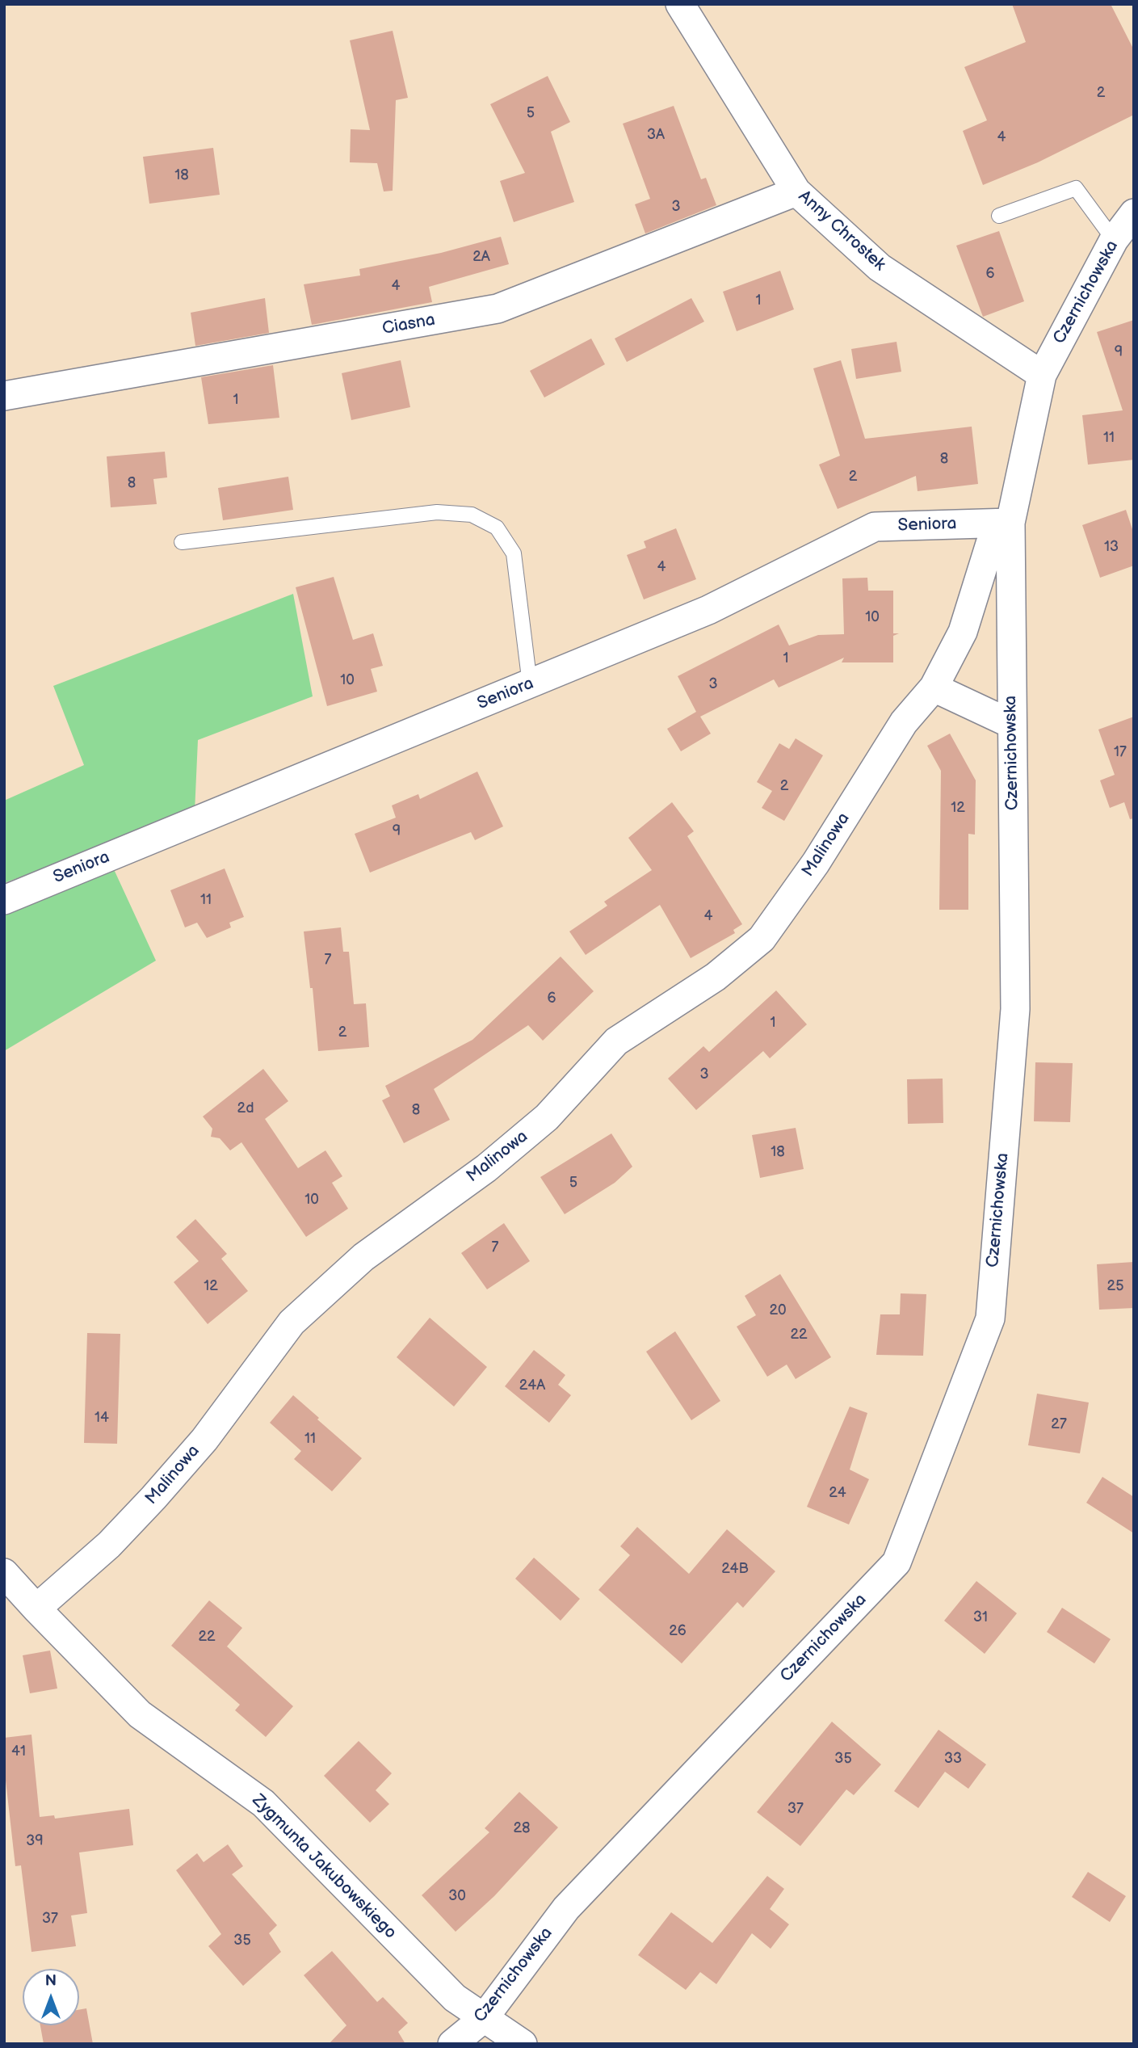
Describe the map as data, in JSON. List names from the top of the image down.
{
  "streets": {
    "street": [
      "Anny Chrostek",
      "Czernichowska",
      "Ciasna",
      "Seniora",
      "Malinowa",
      "Zygmunta Jakubowskiego"
    ]
  },
  "crossings": [
    ["Anny Chrostek", "Czernichowska"],
    ["Anny Chrostek", "Ciasna"],
    ["Czernichowska", "Seniora"],
    ["Czernichowska", "Malinowa"],
    ["Czernichowska", "Zygmunta Jakubowskiego"],
    ["Seniora", "Malinowa"],
    ["Malinowa", "Zygmunta Jakubowskiego"]
  ],
  "house_numbers": [
    "2",
    "5",
    "3A",
    "4",
    "18",
    "3",
    "2A",
    "6",
    "4",
    "1",
    "9",
    "1",
    "11",
    "8",
    "2",
    "8",
    "13",
    "4",
    "10",
    "1",
    "10",
    "3",
    "17",
    "2",
    "12",
    "9",
    "11",
    "4",
    "7",
    "6",
    "1",
    "2",
    "3",
    "2d",
    "8",
    "18",
    "5",
    "10",
    "7",
    "12",
    "25",
    "20",
    "22",
    "24A",
    "14",
    "27",
    "11",
    "24",
    "24B",
    "31",
    "26",
    "22",
    "41",
    "35",
    "33",
    "37",
    "28",
    "39",
    "30",
    "37",
    "35"
  ],
  "north": "top"
}
